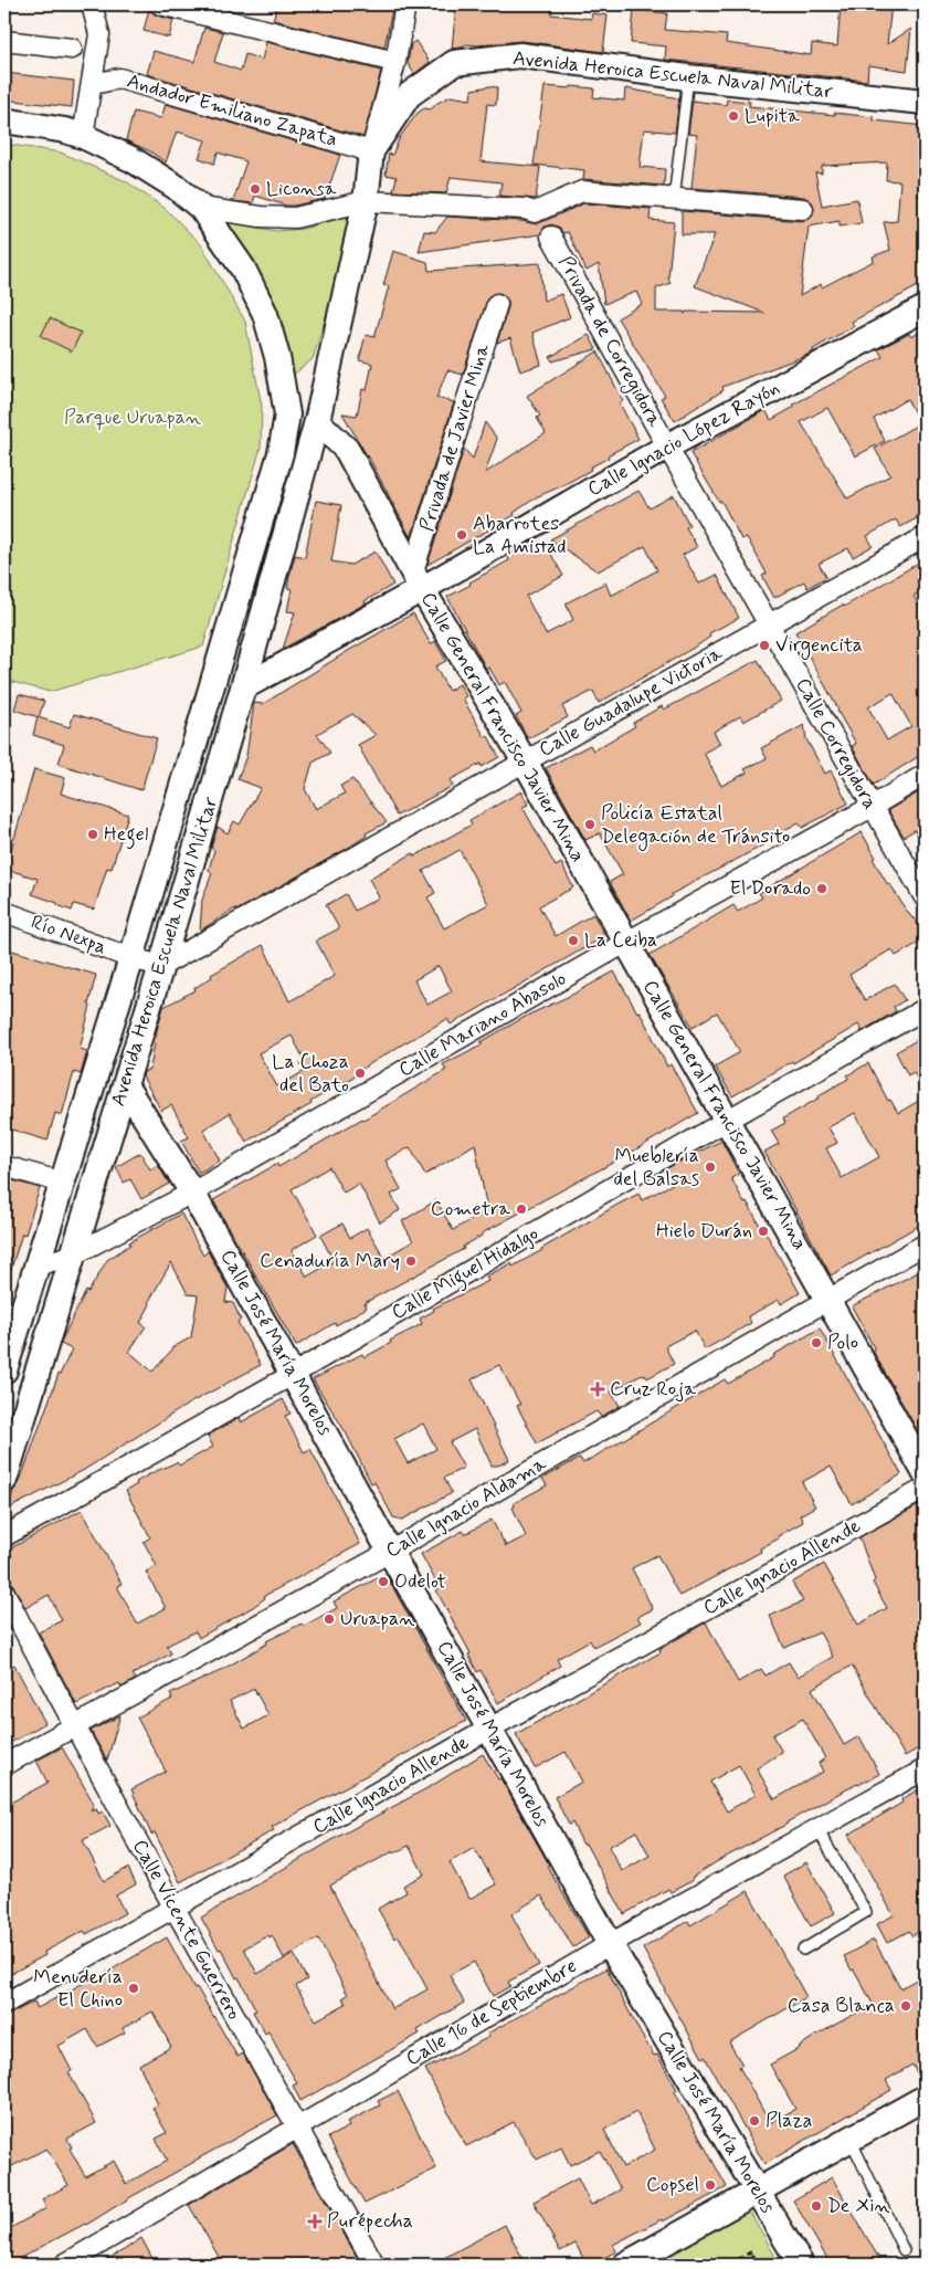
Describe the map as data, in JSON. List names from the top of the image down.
{
  "streets": {
    "street": [
      "Avenida Heroica Escuela Naval Militar",
      "Andador Emiliano Zapata",
      "Privada de Corregidora",
      "Privada de Javier Mina",
      "Calle Ignacio López Rayón",
      "Calle Guadalupe Victoria",
      "Calle General Francisco Javier Mina",
      "Calle Corregidora",
      "Río Nexpa",
      "Calle Mariano Abasolo",
      "Calle Miguel Hidalgo",
      "Calle José María Morelos",
      "Calle Ignacio Aldama",
      "Calle Ignacio Allende",
      "Calle Vicente Guerrero",
      "Calle 16 de Septiembre"
    ]
  },
  "crossings": [
    ["Avenida Heroica Escuela Naval Militar", "Andador Emiliano Zapata"],
    ["Avenida Heroica Escuela Naval Militar", "Calle Ignacio López Rayón"],
    ["Avenida Heroica Escuela Naval Militar", "Calle Guadalupe Victoria"],
    ["Avenida Heroica Escuela Naval Militar", "Calle General Francisco Javier Mina"],
    ["Avenida Heroica Escuela Naval Militar", "Río Nexpa"],
    ["Avenida Heroica Escuela Naval Militar", "Calle Mariano Abasolo"],
    ["Avenida Heroica Escuela Naval Militar", "Calle José María Morelos"],
    ["Privada de Corregidora", "Calle Ignacio López Rayón"],
    ["Privada de Corregidora", "Calle Corregidora"],
    ["Privada de Javier Mina", "Calle Ignacio López Rayón"],
    ["Privada de Javier Mina", "Calle General Francisco Javier Mina"],
    ["Calle Ignacio López Rayón", "Calle General Francisco Javier Mina"],
    ["Calle Ignacio López Rayón", "Calle Corregidora"],
    ["Calle Guadalupe Victoria", "Calle General Francisco Javier Mina"],
    ["Calle Guadalupe Victoria", "Calle Corregidora"],
    ["Calle General Francisco Javier Mina", "Calle Mariano Abasolo"],
    ["Calle General Francisco Javier Mina", "Calle Miguel Hidalgo"],
    ["Calle General Francisco Javier Mina", "Calle Ignacio Aldama"],
    ["Calle Corregidora", "Calle Mariano Abasolo"],
    ["Calle Mariano Abasolo", "Calle José María Morelos"],
    ["Calle Miguel Hidalgo", "Calle José María Morelos"],
    ["Calle José María Morelos", "Calle Ignacio Aldama"],
    ["Calle José María Morelos", "Calle Ignacio Allende"],
    ["Calle José María Morelos", "Calle 16 de Septiembre"],
    ["Calle Ignacio Aldama", "Calle Vicente Guerrero"],
    ["Calle Ignacio Allende", "Calle Vicente Guerrero"],
    ["Calle Vicente Guerrero", "Calle 16 de Septiembre"]
  ],
  "parks": ["Parque Uruapan"],
  "places": {
    "other": [
      "Lupita",
      "Liconsa",
      "Abarrotes La Amistad",
      "Virgencita",
      "Policía Estatal Delegación de Tránsito",
      "Hegel",
      "El Dorado",
      "La Ceiba",
      "La Choza del Bato",
      "Mueblería del Balsas",
      "Cometra",
      "Hielo Durán",
      "Cenaduría Mary",
      "Polo",
      "Odelot",
      "Uruapan",
      "Menudería El Chino",
      "Casa Blanca",
      "Plaza",
      "Copsel",
      "De Xin"
    ],
    "health": ["Cruz Roja", "Purépecha"]
  }
}
